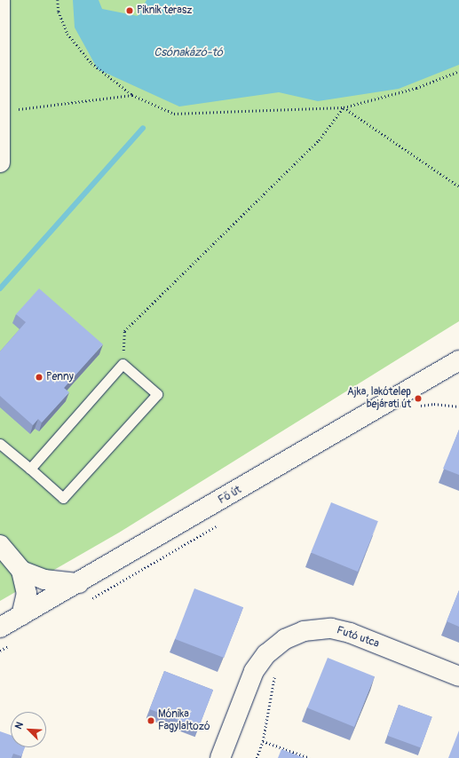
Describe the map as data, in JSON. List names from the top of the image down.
{
  "streets": {
    "street": ["Fő út", "Futó utca"]
  },
  "water": ["Csónakázó-tó"],
  "places": [
    "Piknik terasz",
    "Penny",
    "Ajka, lakótelep bejárati út",
    "Mónika Fagylaltozó"
  ],
  "north": "top left"
}
